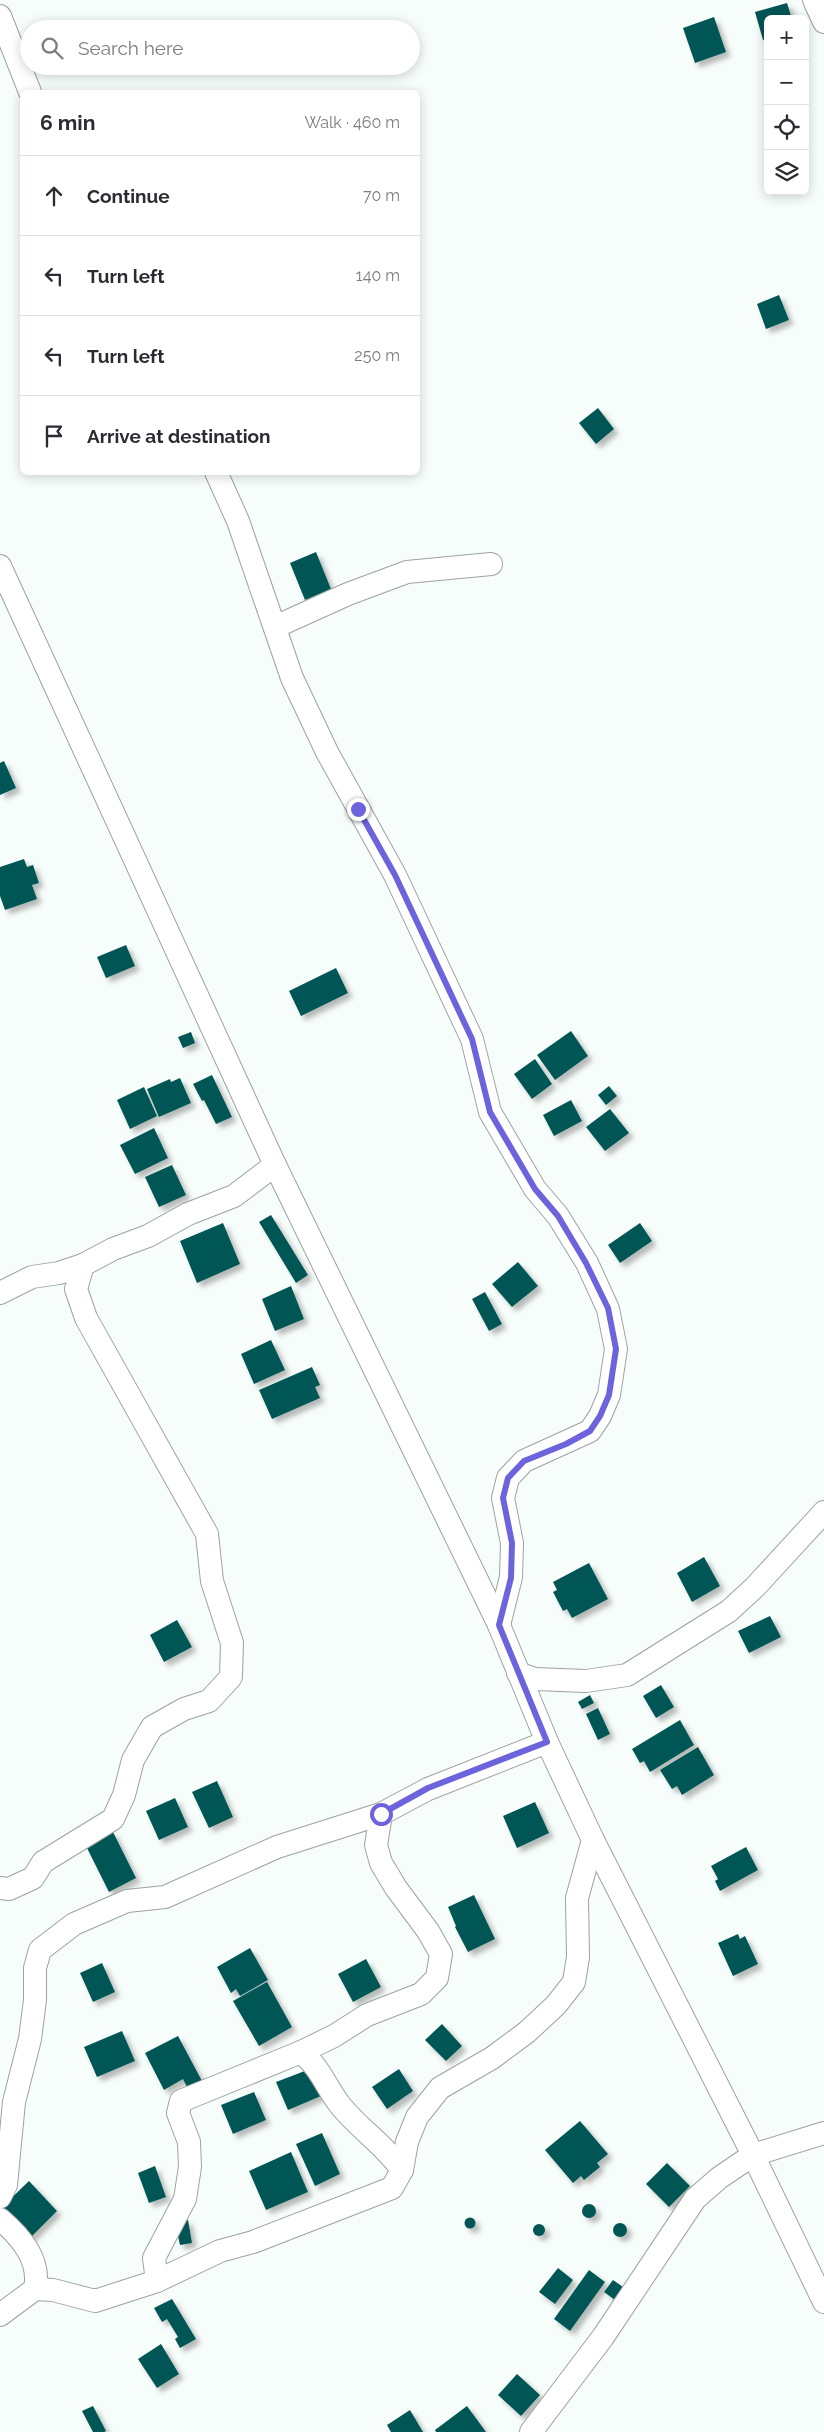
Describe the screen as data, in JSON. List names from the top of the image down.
{
  "page": {
    "map_buttons": ["+", "−"],
    "search": "Search here",
    "heading": ["6 min", "Walk · 460 m"],
    "list": [
      ["Continue", "70 m"],
      ["Turn left", "140 m"],
      ["Turn left", "250 m"],
      "Arrive at destination"
    ]
  }
}
